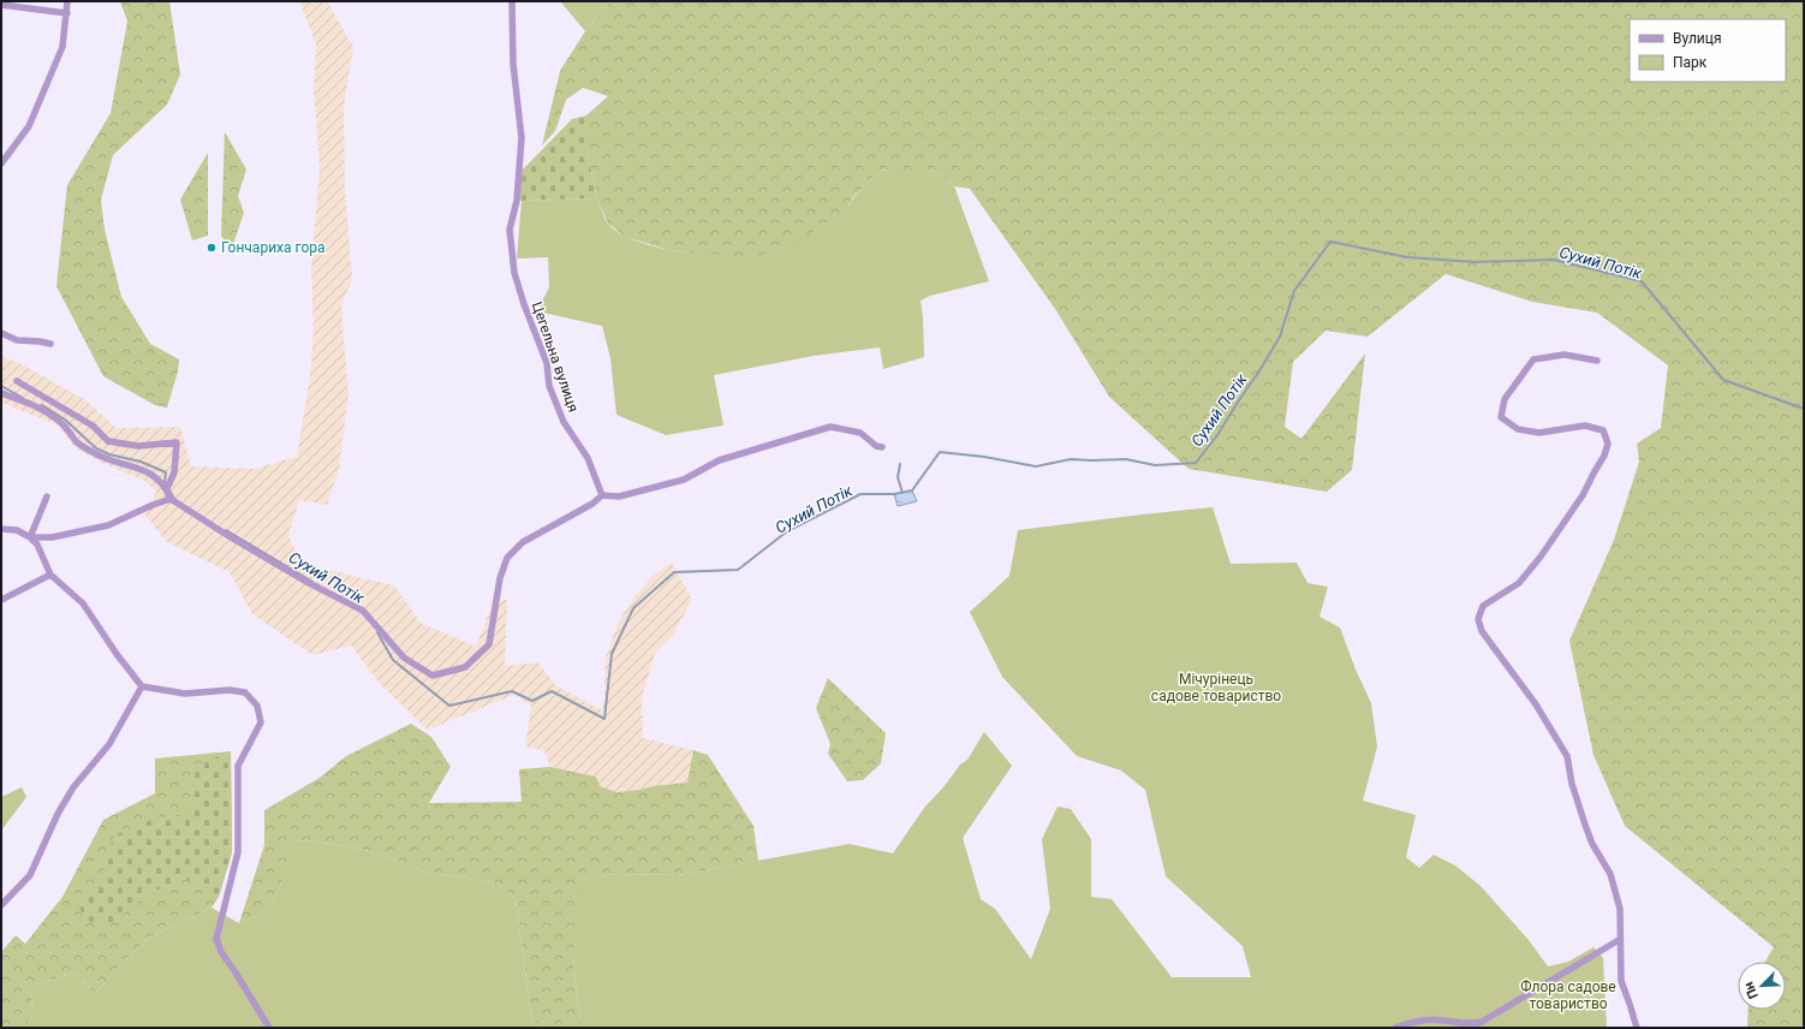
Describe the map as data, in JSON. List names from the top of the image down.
{
  "streets": {
    "street": ["Цегельна вулиця"]
  },
  "water": ["Сухий Потік"],
  "parks": ["Мічурінець садове товариство", "Флора садове товариство"],
  "places": ["Гончариха гора"],
  "legend": ["Вулиця", "Парк"],
  "north": "bottom left"
}
